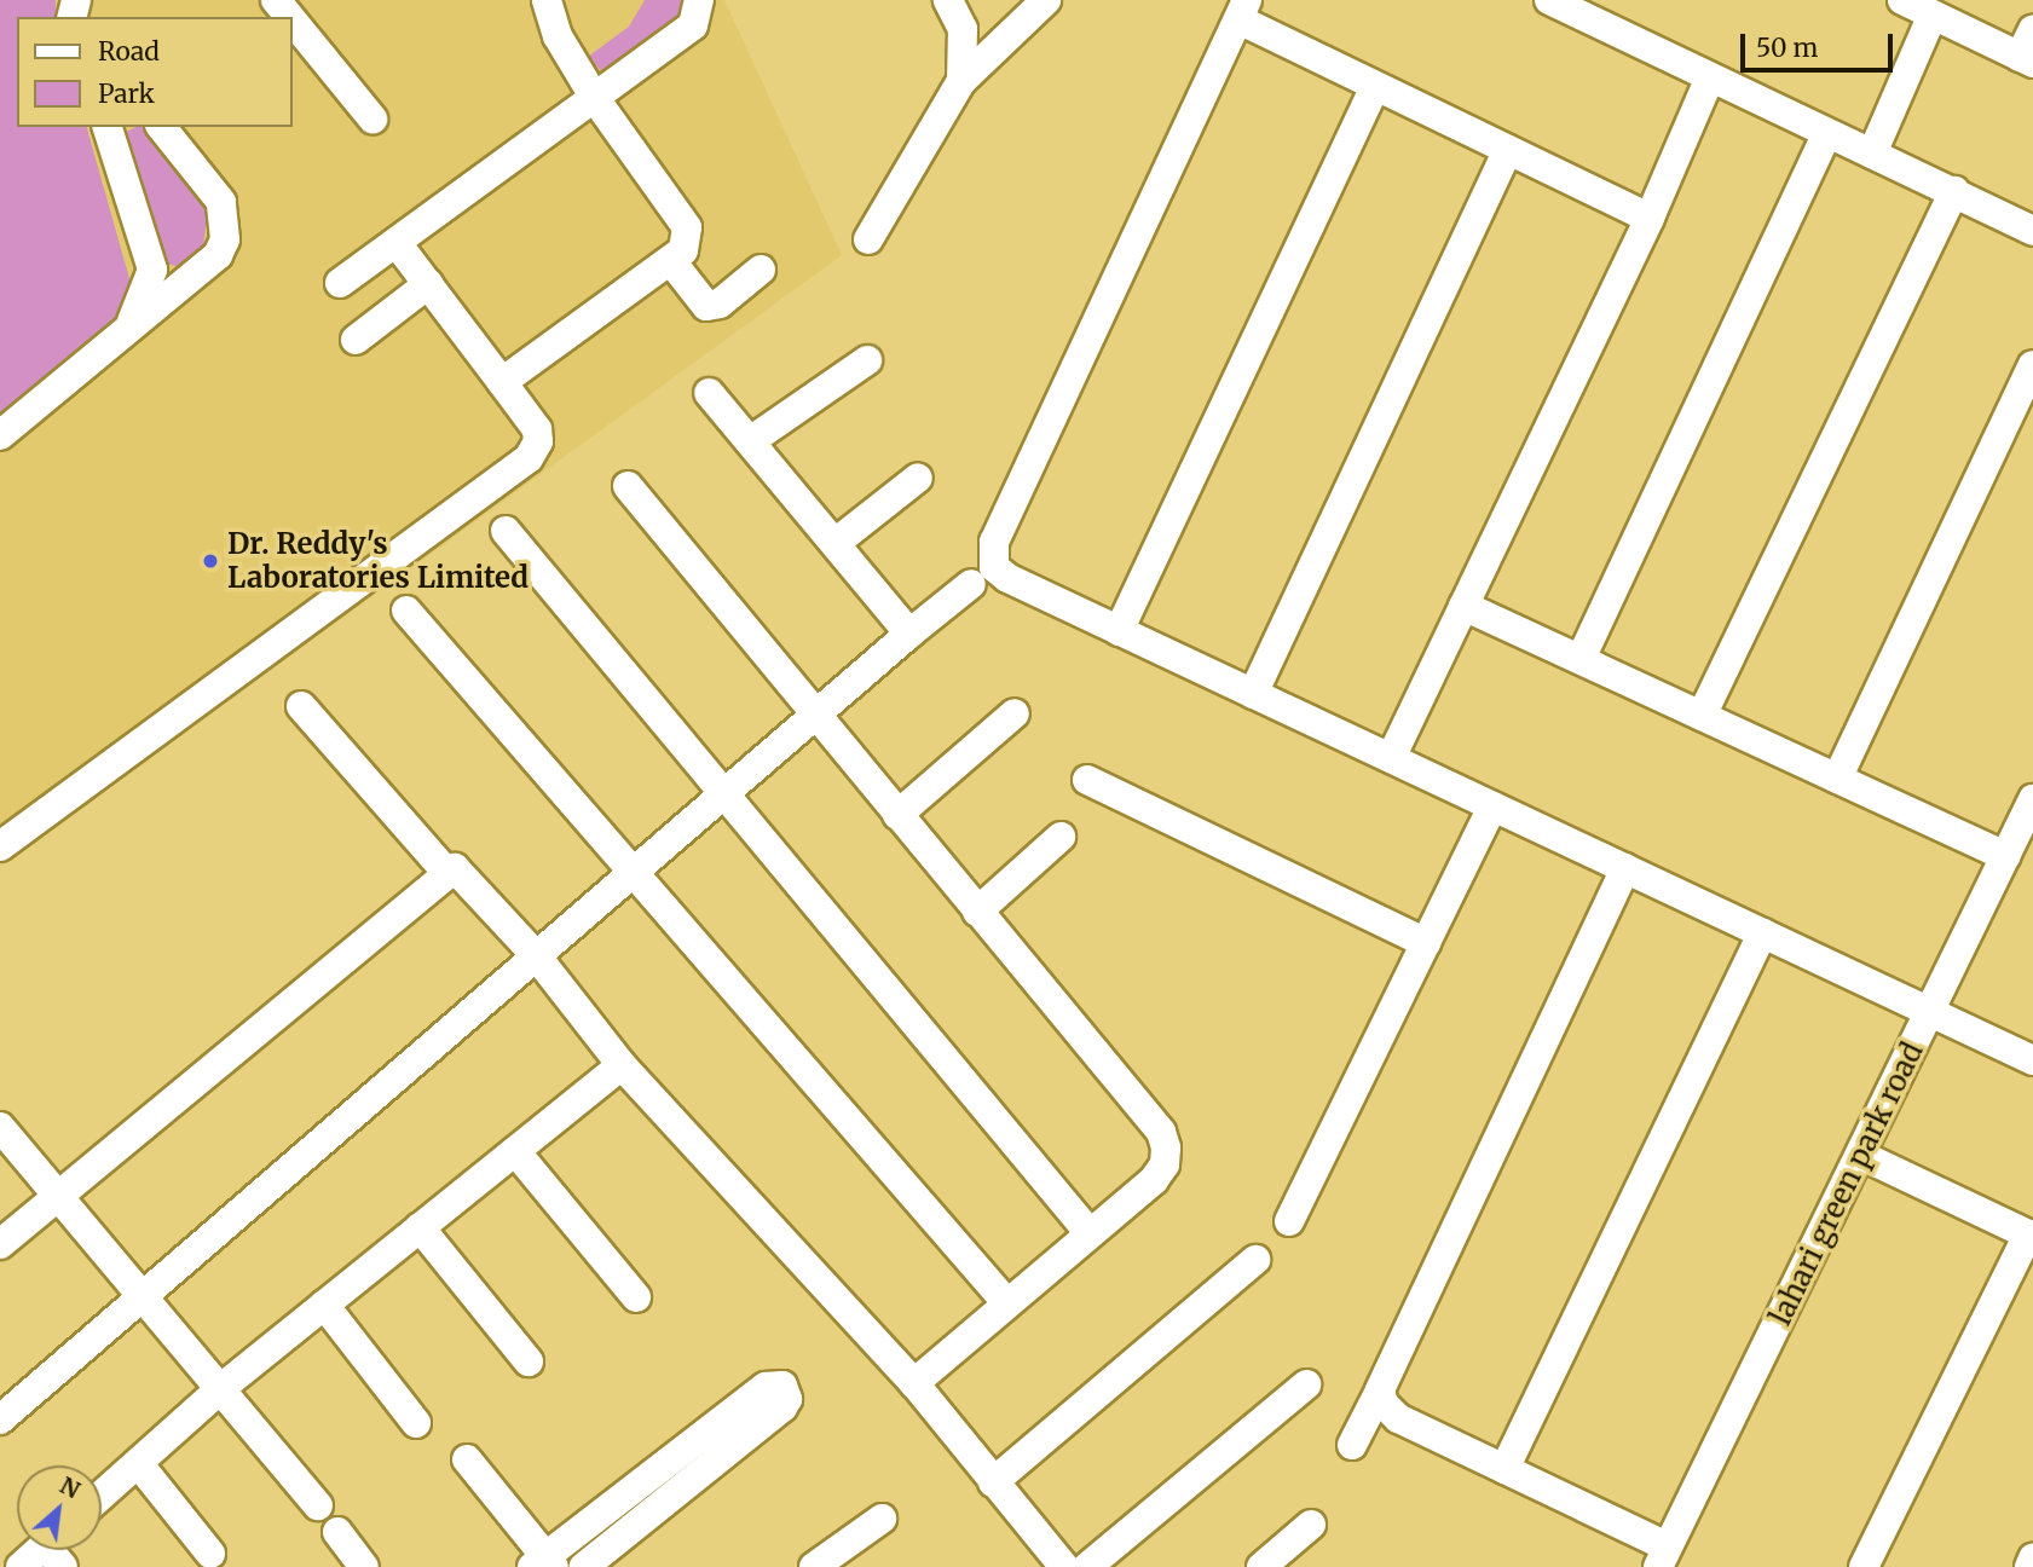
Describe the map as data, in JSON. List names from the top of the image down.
{
  "streets": {
    "street": ["lahari green park road"]
  },
  "places": ["Dr. Reddy's Laboratories Limited"],
  "legend": ["Road", "Park"],
  "scale_bar": "50 m",
  "north": "top right"
}
